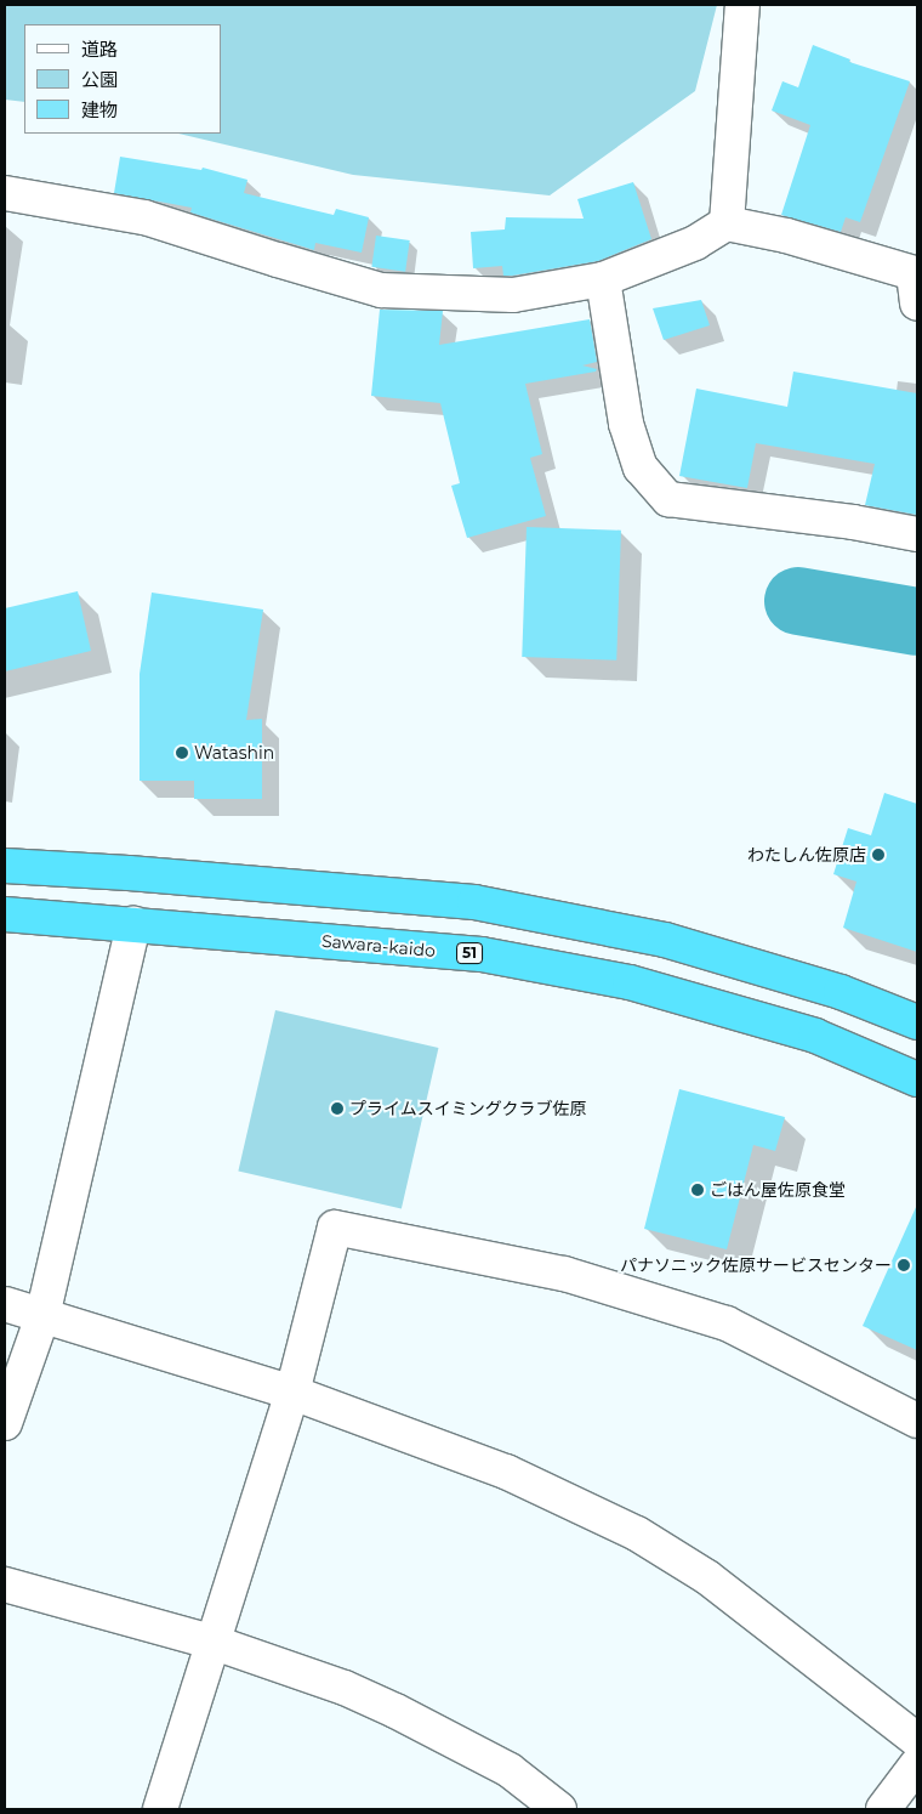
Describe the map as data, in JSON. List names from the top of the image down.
{
  "streets": {
    "highway": ["Sawara-kaido", "51"]
  },
  "places": [
    "Watashin",
    "わたしん佐原店",
    "プライムスイミングクラブ佐原",
    "ごはん屋佐原食堂",
    "パナソニック佐原サービスセンター"
  ],
  "legend": ["道路", "公園", "建物"]
}
